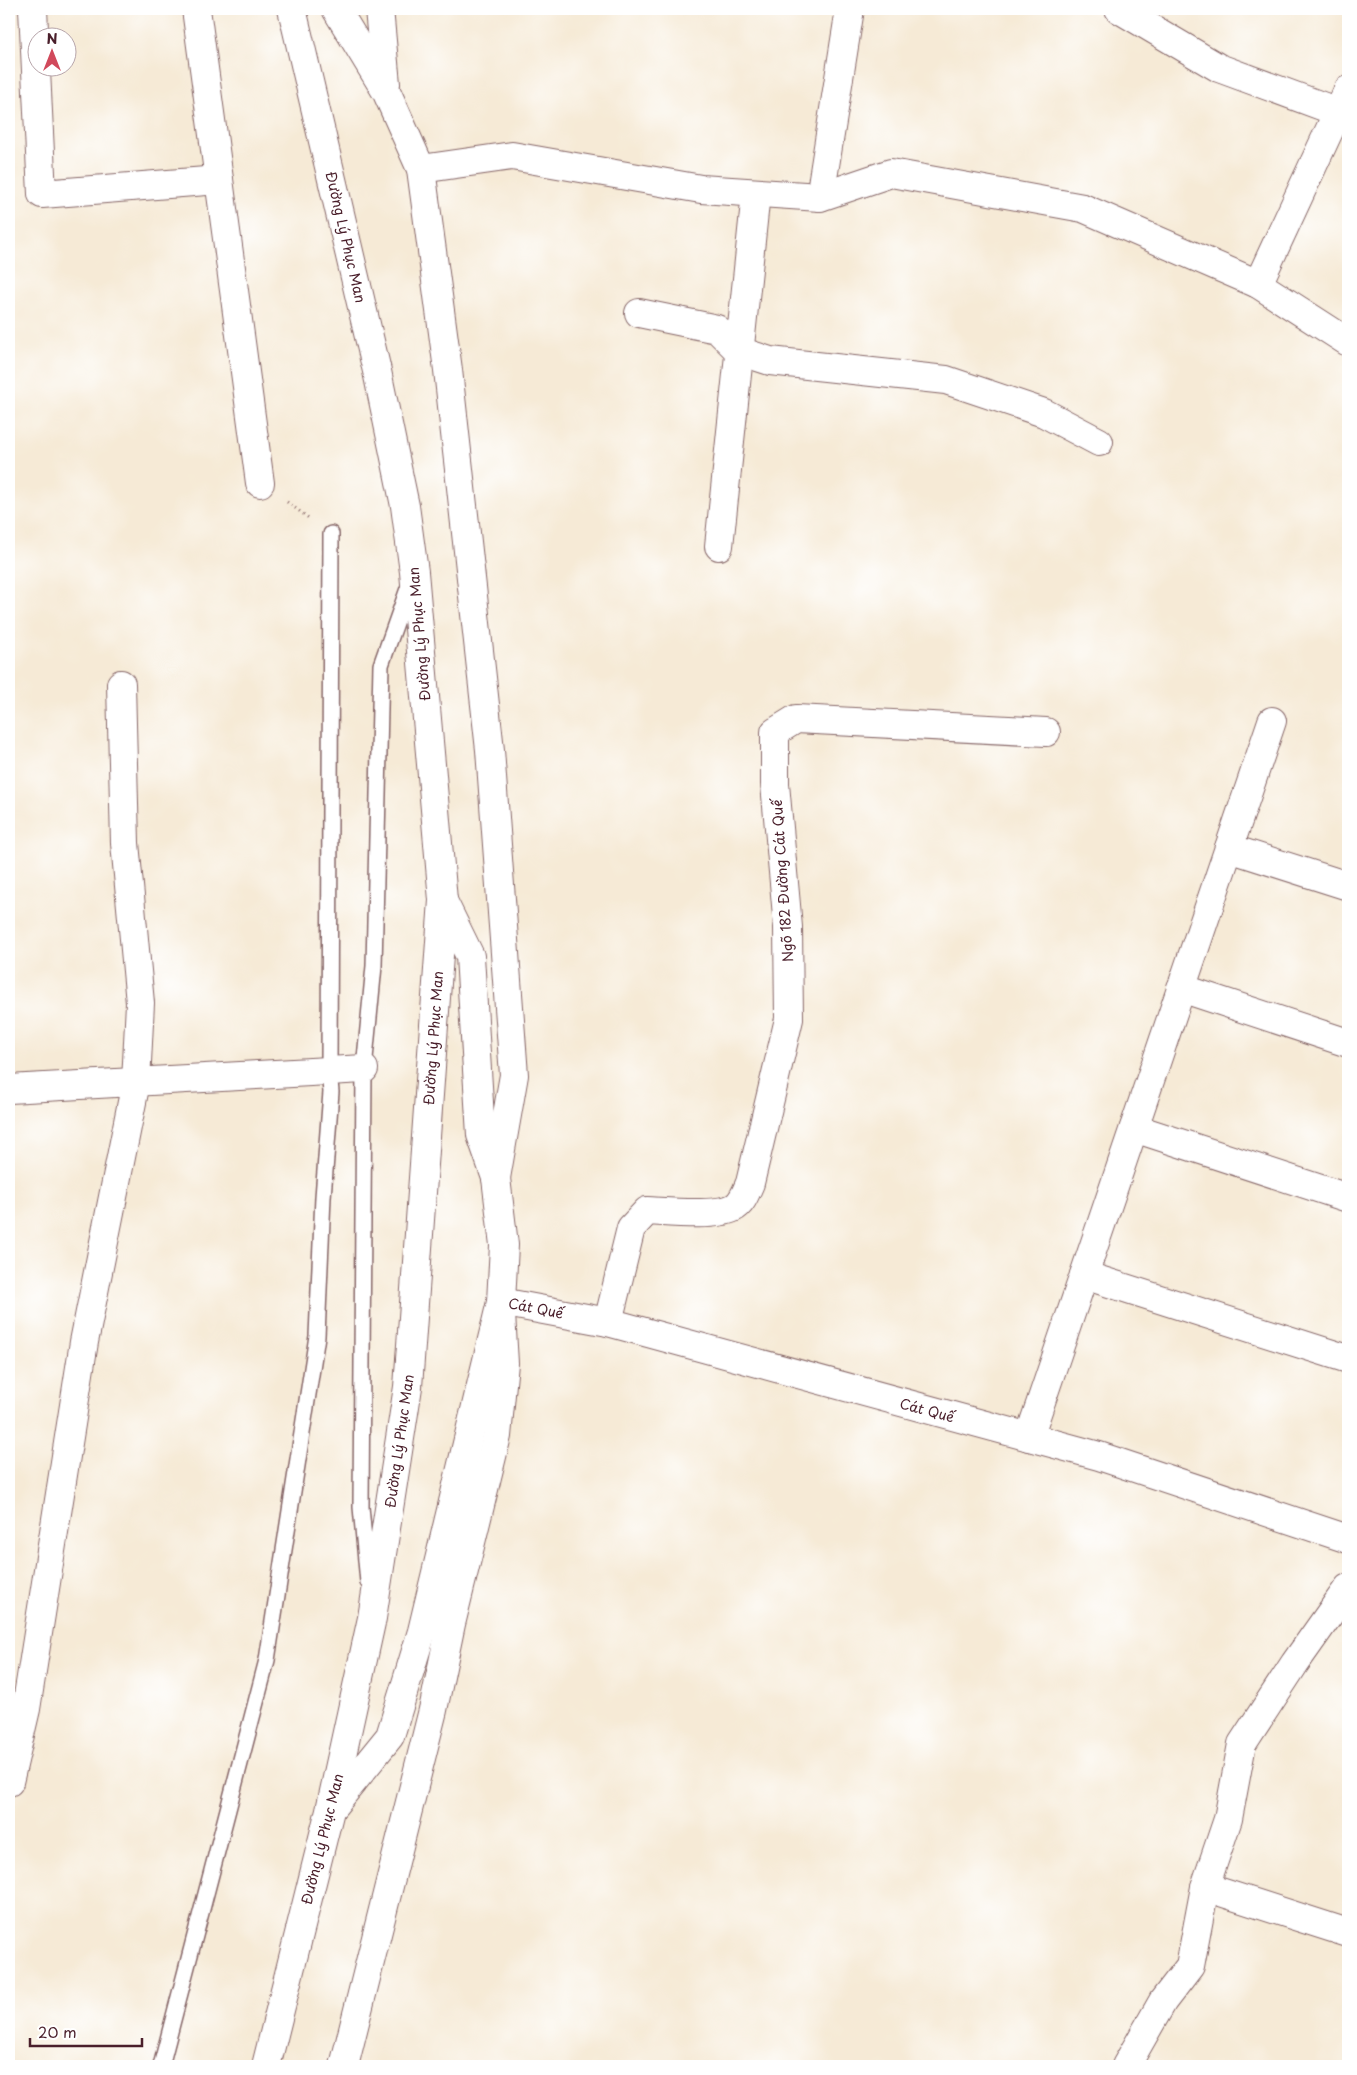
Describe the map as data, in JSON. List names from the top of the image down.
{
  "streets": {
    "street": ["Đường Lý Phục Man", "Ngõ 182 Đường Cát Quế", "Cát Quế"]
  },
  "crossings": [
    ["Ngõ 182 Đường Cát Quế", "Cát Quế"]
  ],
  "scale_bar": "20 m",
  "north": "top"
}
